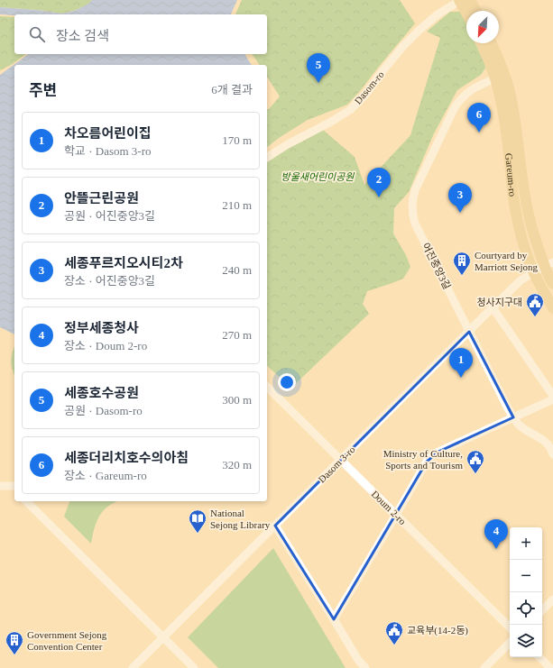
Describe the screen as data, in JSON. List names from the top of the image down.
{
  "streets": {
    "main road": ["Gareum-ro"],
    "street": [
      "Dasom-ro",
      "어진중앙3길",
      "Dasom 3-ro",
      "Doum 2-ro"
    ]
  },
  "crossings": [
    ["Gareum-ro", "어진중앙3길"],
    ["Gareum-ro", "Dasom 3-ro"],
    ["어진중앙3길", "Dasom 3-ro"],
    ["Dasom 3-ro", "Doum 2-ro"]
  ],
  "parks": ["방울새어린이공원"],
  "places": {
    "building": ["Courtyard by Marriott Sejong", "Government Sejong Convention Center"],
    "public building": ["청사지구대", "Ministry of Culture, Sports and Tourism", "교육부(14-2동)"],
    "library": ["National Sejong Library"]
  },
  "north": "bottom left",
  "page": {
    "search": "장소 검색",
    "pins": [
      "5",
      "6",
      "2",
      "3",
      "1",
      "4"
    ],
    "heading": ["주변", "6개 결과"],
    "list": [
      {
        "mark": "1",
        "name": "차오름어린이집",
        "note": "학교 · Dasom 3-ro",
        "value": "170 m"
      },
      {
        "mark": "2",
        "name": "안뜰근린공원",
        "note": "공원 · 어진중앙3길",
        "value": "210 m"
      },
      {
        "mark": "3",
        "name": "세종푸르지오시티2차",
        "note": "장소 · 어진중앙3길",
        "value": "240 m"
      },
      {
        "mark": "4",
        "name": "정부세종청사",
        "note": "장소 · Doum 2-ro",
        "value": "270 m"
      },
      {
        "mark": "5",
        "name": "세종호수공원",
        "note": "공원 · Dasom-ro",
        "value": "300 m"
      },
      {
        "mark": "6",
        "name": "세종더리치호수의아침",
        "note": "장소 · Gareum-ro",
        "value": "320 m"
      }
    ],
    "map_buttons": ["+", "−"]
  }
}
